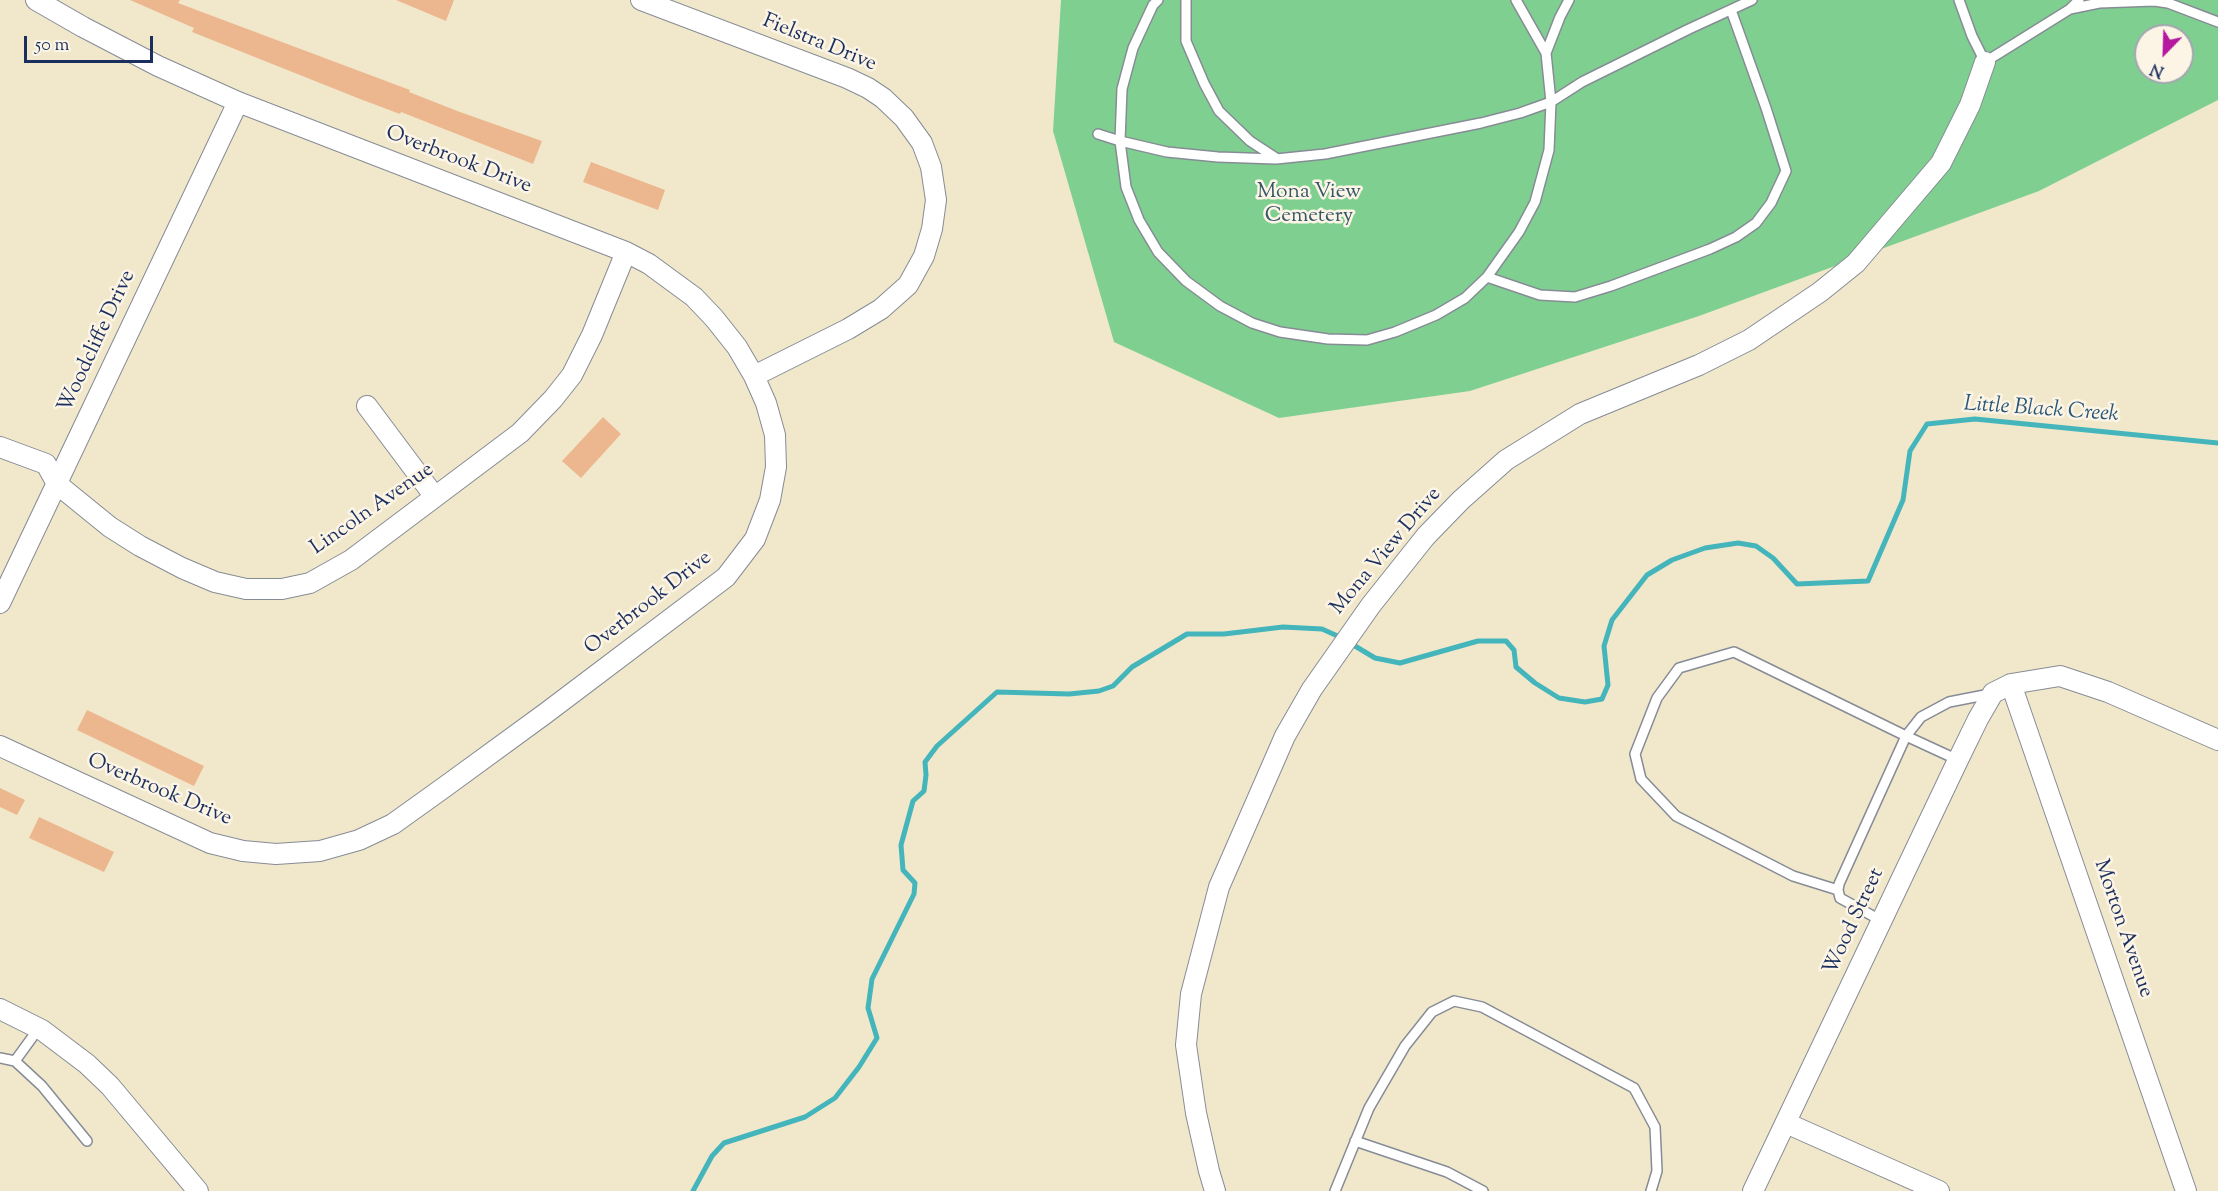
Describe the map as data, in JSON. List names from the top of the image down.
{
  "streets": {
    "street": [
      "Fielstra Drive",
      "Overbrook Drive",
      "Woodcliffe Drive",
      "Lincoln Avenue",
      "Mona View Drive",
      "Wood Street",
      "Morton Avenue"
    ]
  },
  "crossings": [
    ["Fielstra Drive", "Overbrook Drive"],
    ["Overbrook Drive", "Woodcliffe Drive"],
    ["Overbrook Drive", "Lincoln Avenue"],
    ["Woodcliffe Drive", "Lincoln Avenue"],
    ["Wood Street", "Morton Avenue"]
  ],
  "water": ["Little Black Creek"],
  "parks": ["Mona View Cemetery"],
  "scale_bar": "50 m",
  "north": "bottom left"
}
